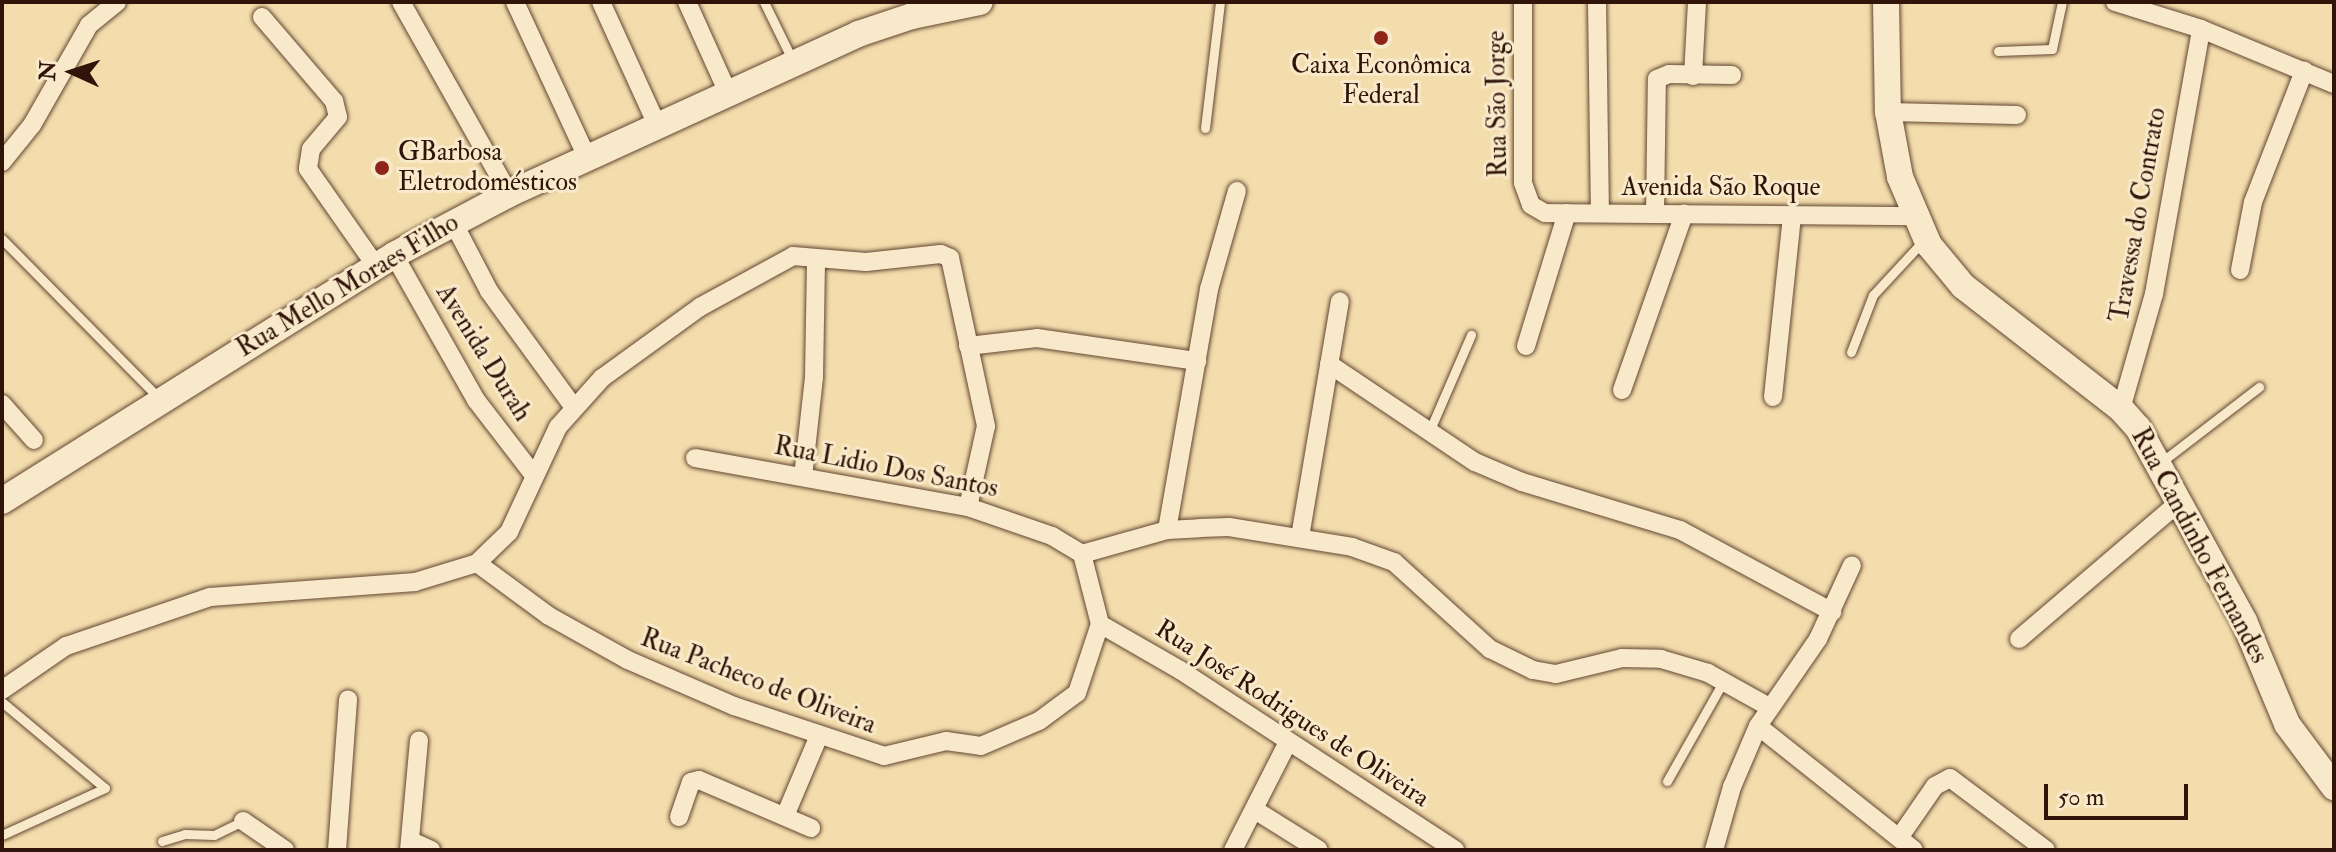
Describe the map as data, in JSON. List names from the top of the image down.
{
  "streets": {
    "main road": ["Rua Mello Moraes Filho", "Rua Candinho Fernandes"],
    "street": [
      "Rua São Jorge",
      "Avenida São Roque",
      "Travessa do Contrato",
      "Avenida Durah",
      "Rua Lidio Dos Santos",
      "Rua Pacheco de Oliveira",
      "Rua José Rodrigues de Oliveira"
    ]
  },
  "crossings": [
    ["Rua São Jorge", "Avenida São Roque"],
    ["Avenida São Roque", "Rua Candinho Fernandes"],
    ["Travessa do Contrato", "Rua Candinho Fernandes"],
    ["Rua Mello Moraes Filho", "Avenida Durah"],
    ["Rua Pacheco de Oliveira", "Rua José Rodrigues de Oliveira"]
  ],
  "places": ["Caixa Econômica Federal", "GBarbosa Eletrodomésticos"],
  "scale_bar": "50 m",
  "north": "left"
}
